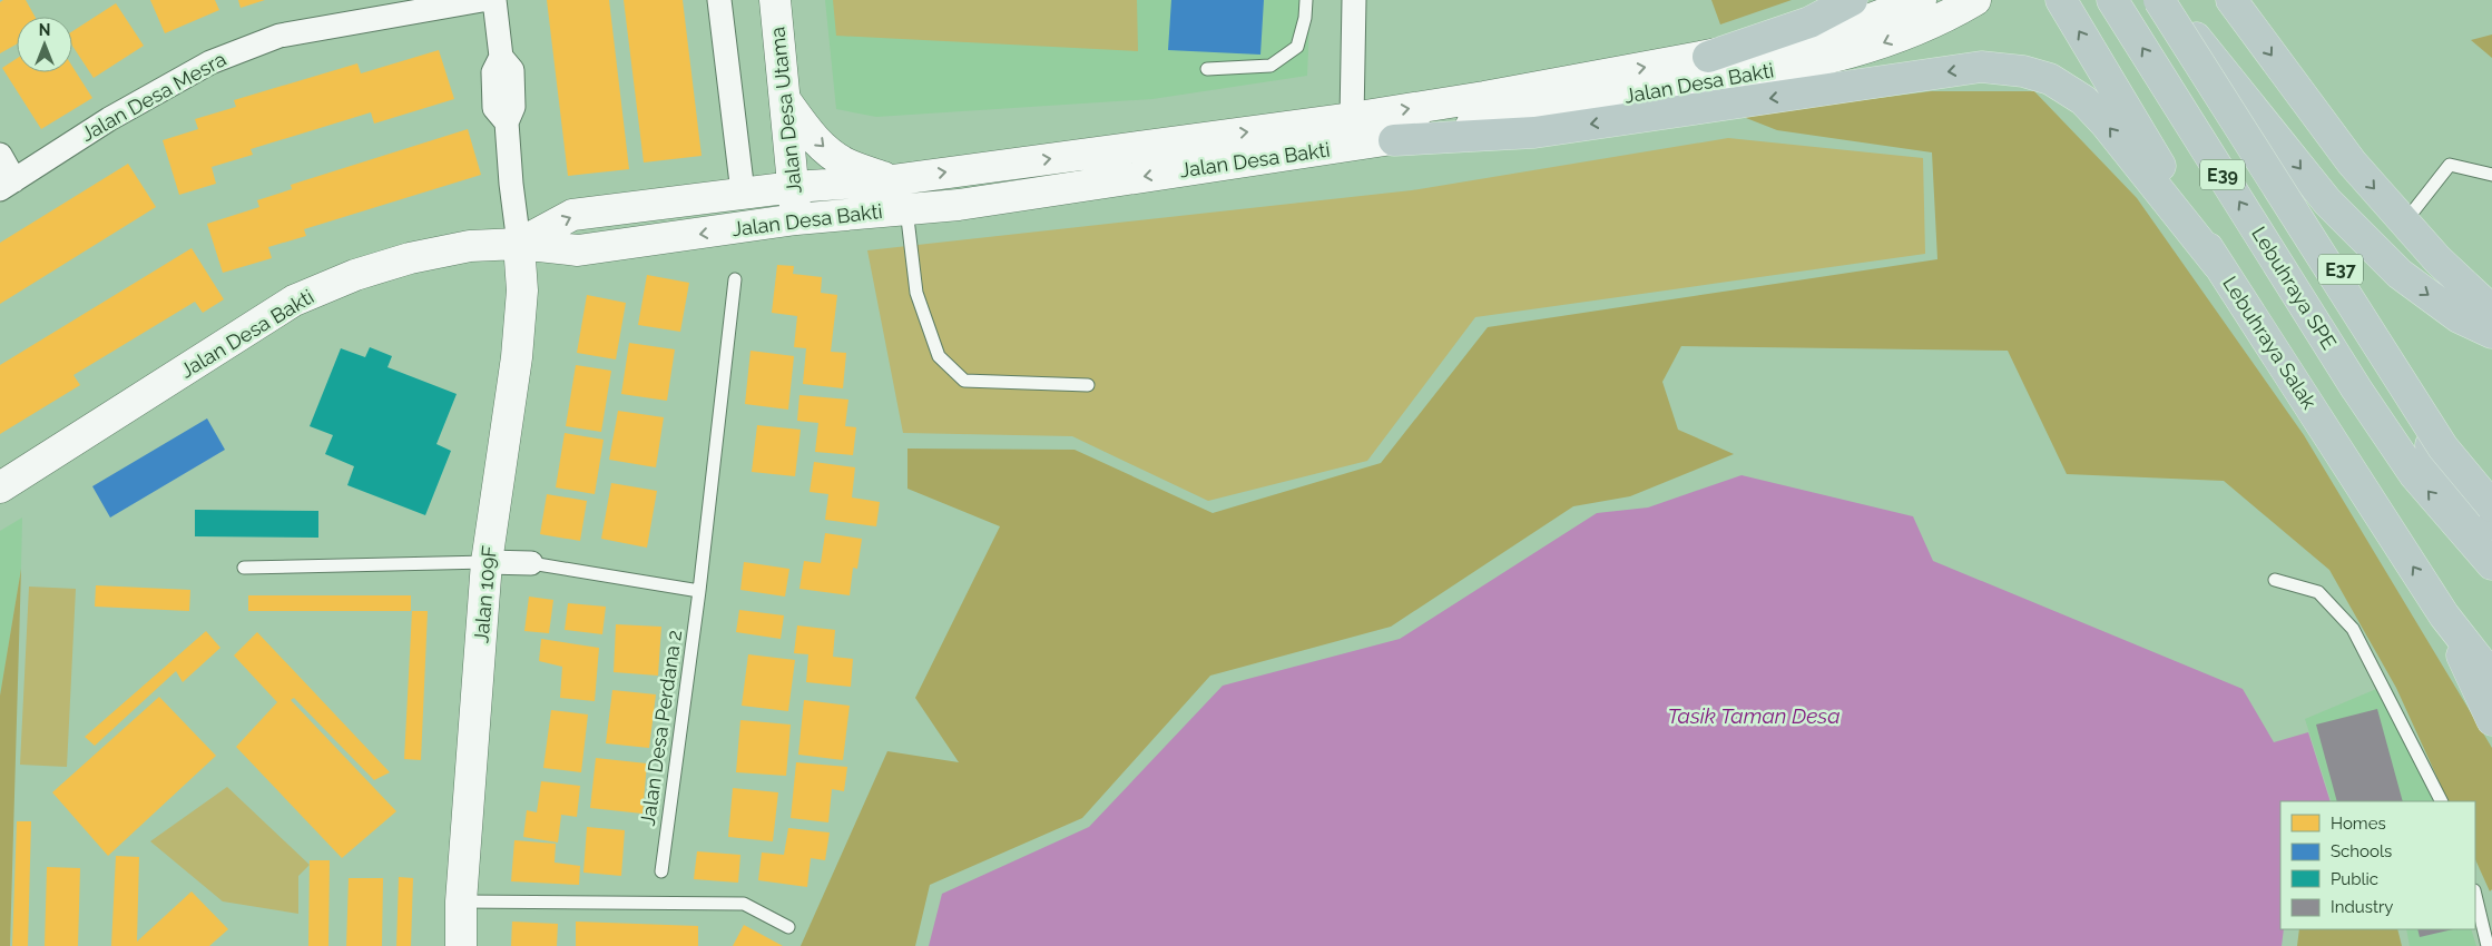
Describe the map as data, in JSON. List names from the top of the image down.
{
  "streets": {
    "highway": [
      "E39",
      "E37",
      "Lebuhraya SPE",
      "Lebuhraya Salak"
    ],
    "street": [
      "Jalan Desa Bakti",
      "Jalan Desa Mesra",
      "Jalan Desa Utama",
      "Jalan 109F"
    ],
    "lane": ["Jalan Desa Perdana 2"]
  },
  "crossings": [
    ["Jalan Desa Bakti", "Jalan Desa Utama"],
    ["Jalan Desa Bakti", "Jalan 109F"]
  ],
  "water": ["Tasik Taman Desa"],
  "legend": [
    "Homes",
    "Schools",
    "Public",
    "Industry"
  ],
  "north": "top"
}
